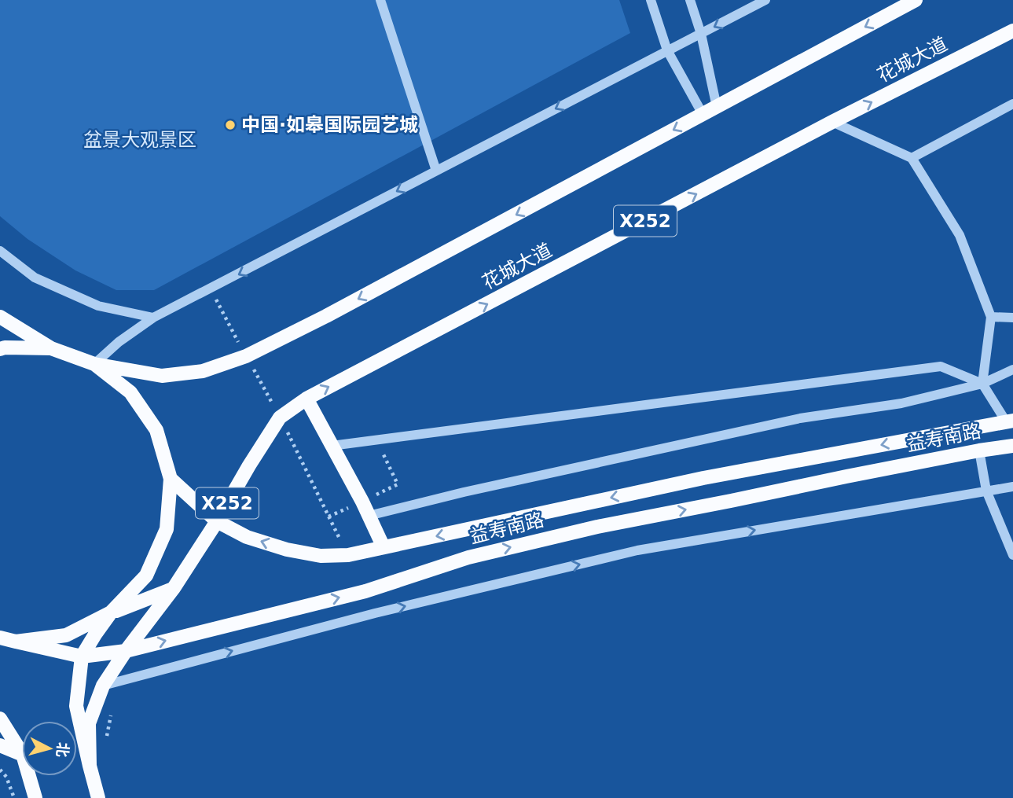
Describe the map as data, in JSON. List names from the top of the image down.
{
  "streets": {
    "main road": ["花城大道", "X252", "益寿南路"]
  },
  "crossings": [
    ["花城大道", "益寿南路"]
  ],
  "parks": ["盆景大观景区"],
  "places": ["中国·如皋国际园艺城"],
  "north": "right"
}
